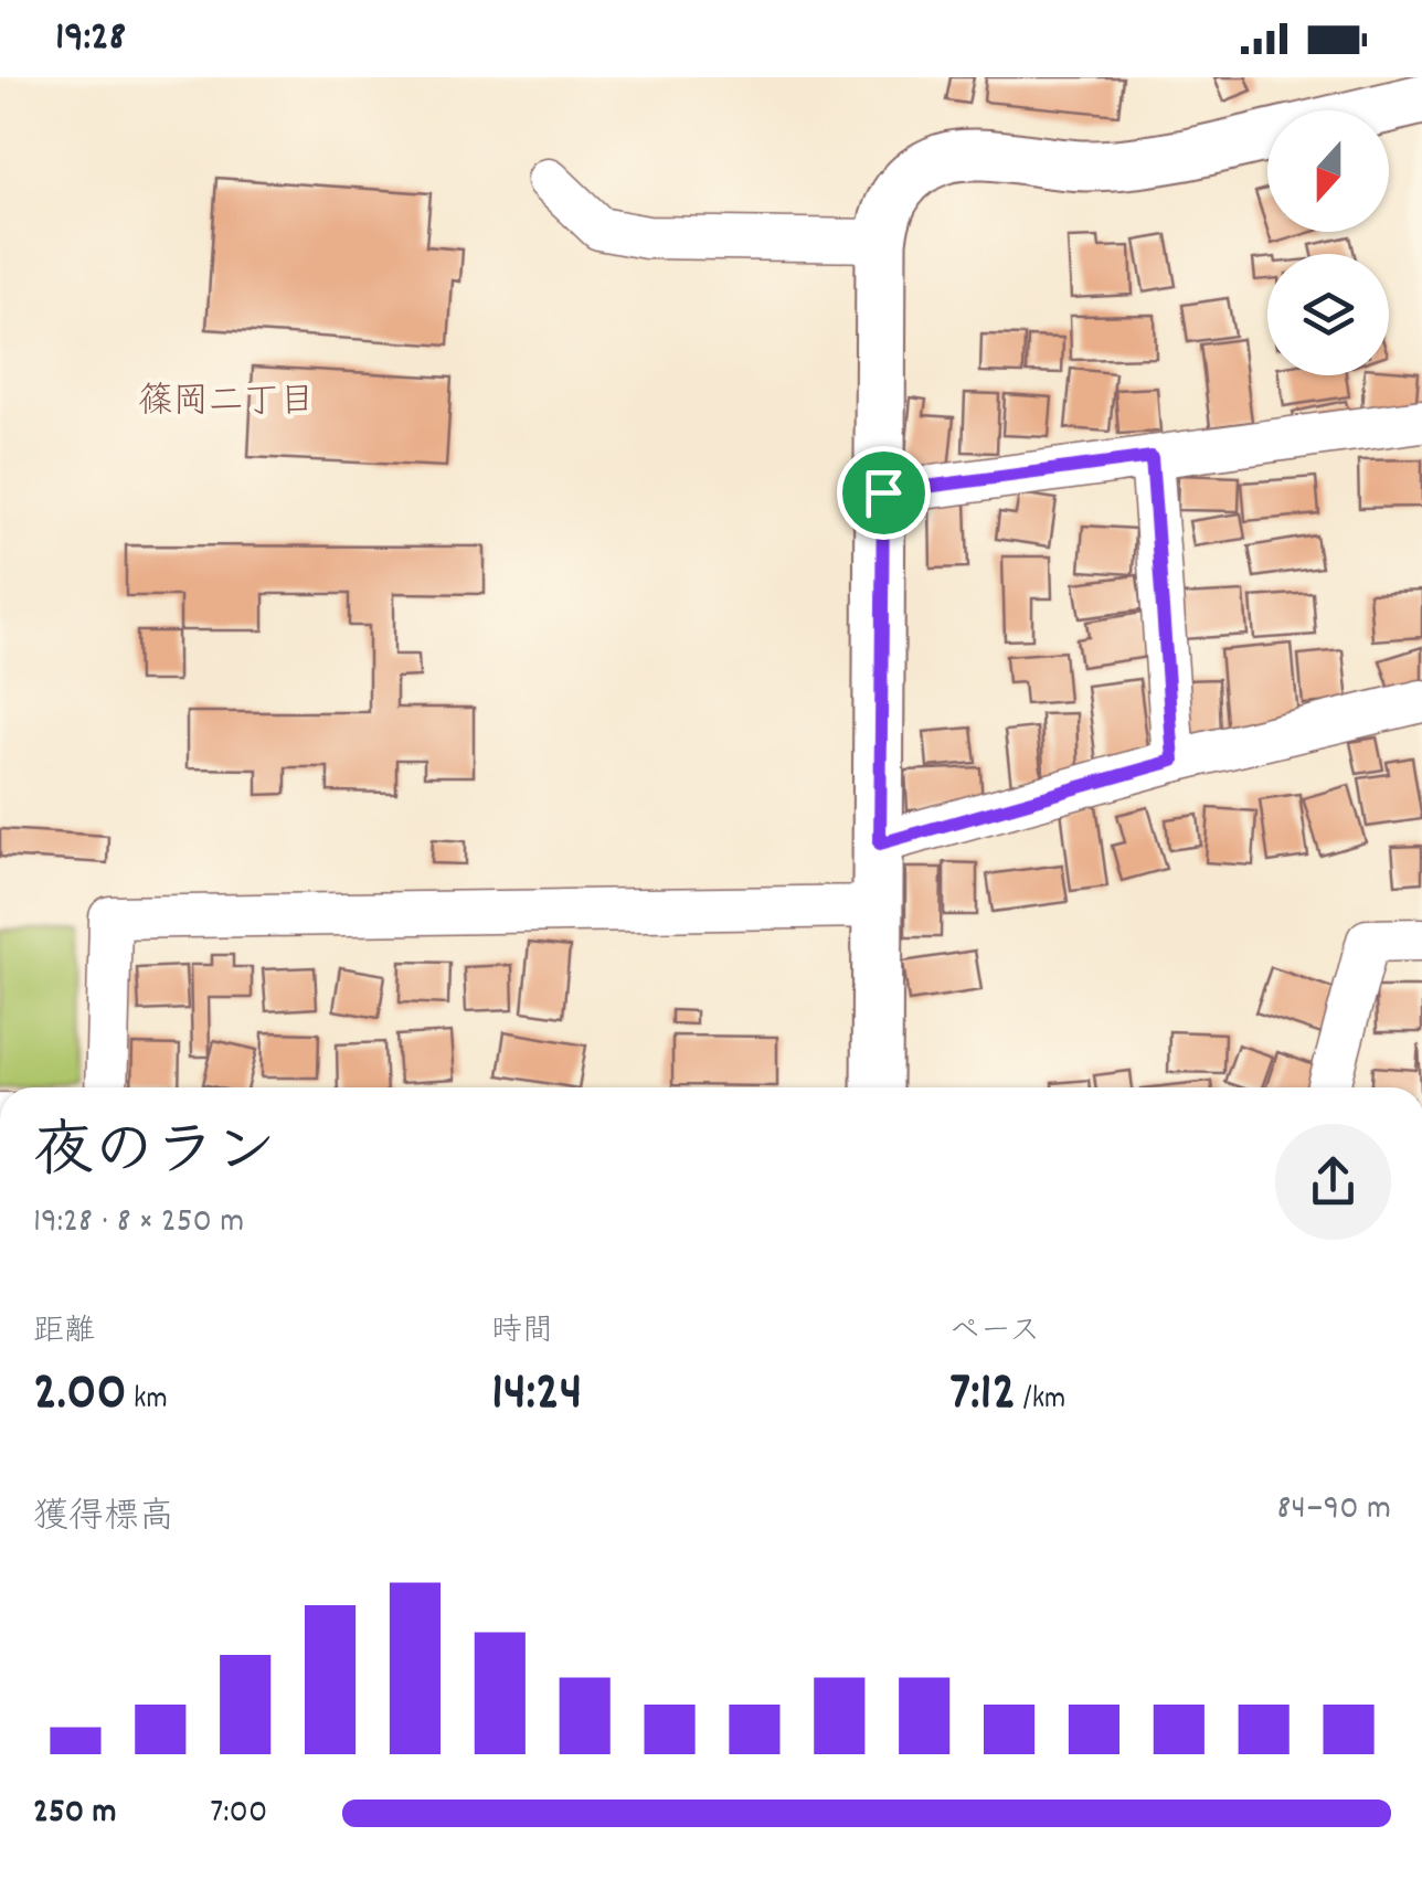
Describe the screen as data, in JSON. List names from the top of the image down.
{
  "districts": ["篠岡二丁目"],
  "north": "bottom",
  "page": {
    "status": "19:28",
    "heading": ["夜のラン", "19:28 · 8 × 250 m"],
    "stats": [
      ["距離", "2.00 km"],
      ["時間", "14:24"],
      ["ペース", "7:12 /km"]
    ],
    "chart": ["獲得標高", "84–90 m"],
    "list": [
      {
        "name": "250 m",
        "note": "7:00"
      }
    ]
  }
}
